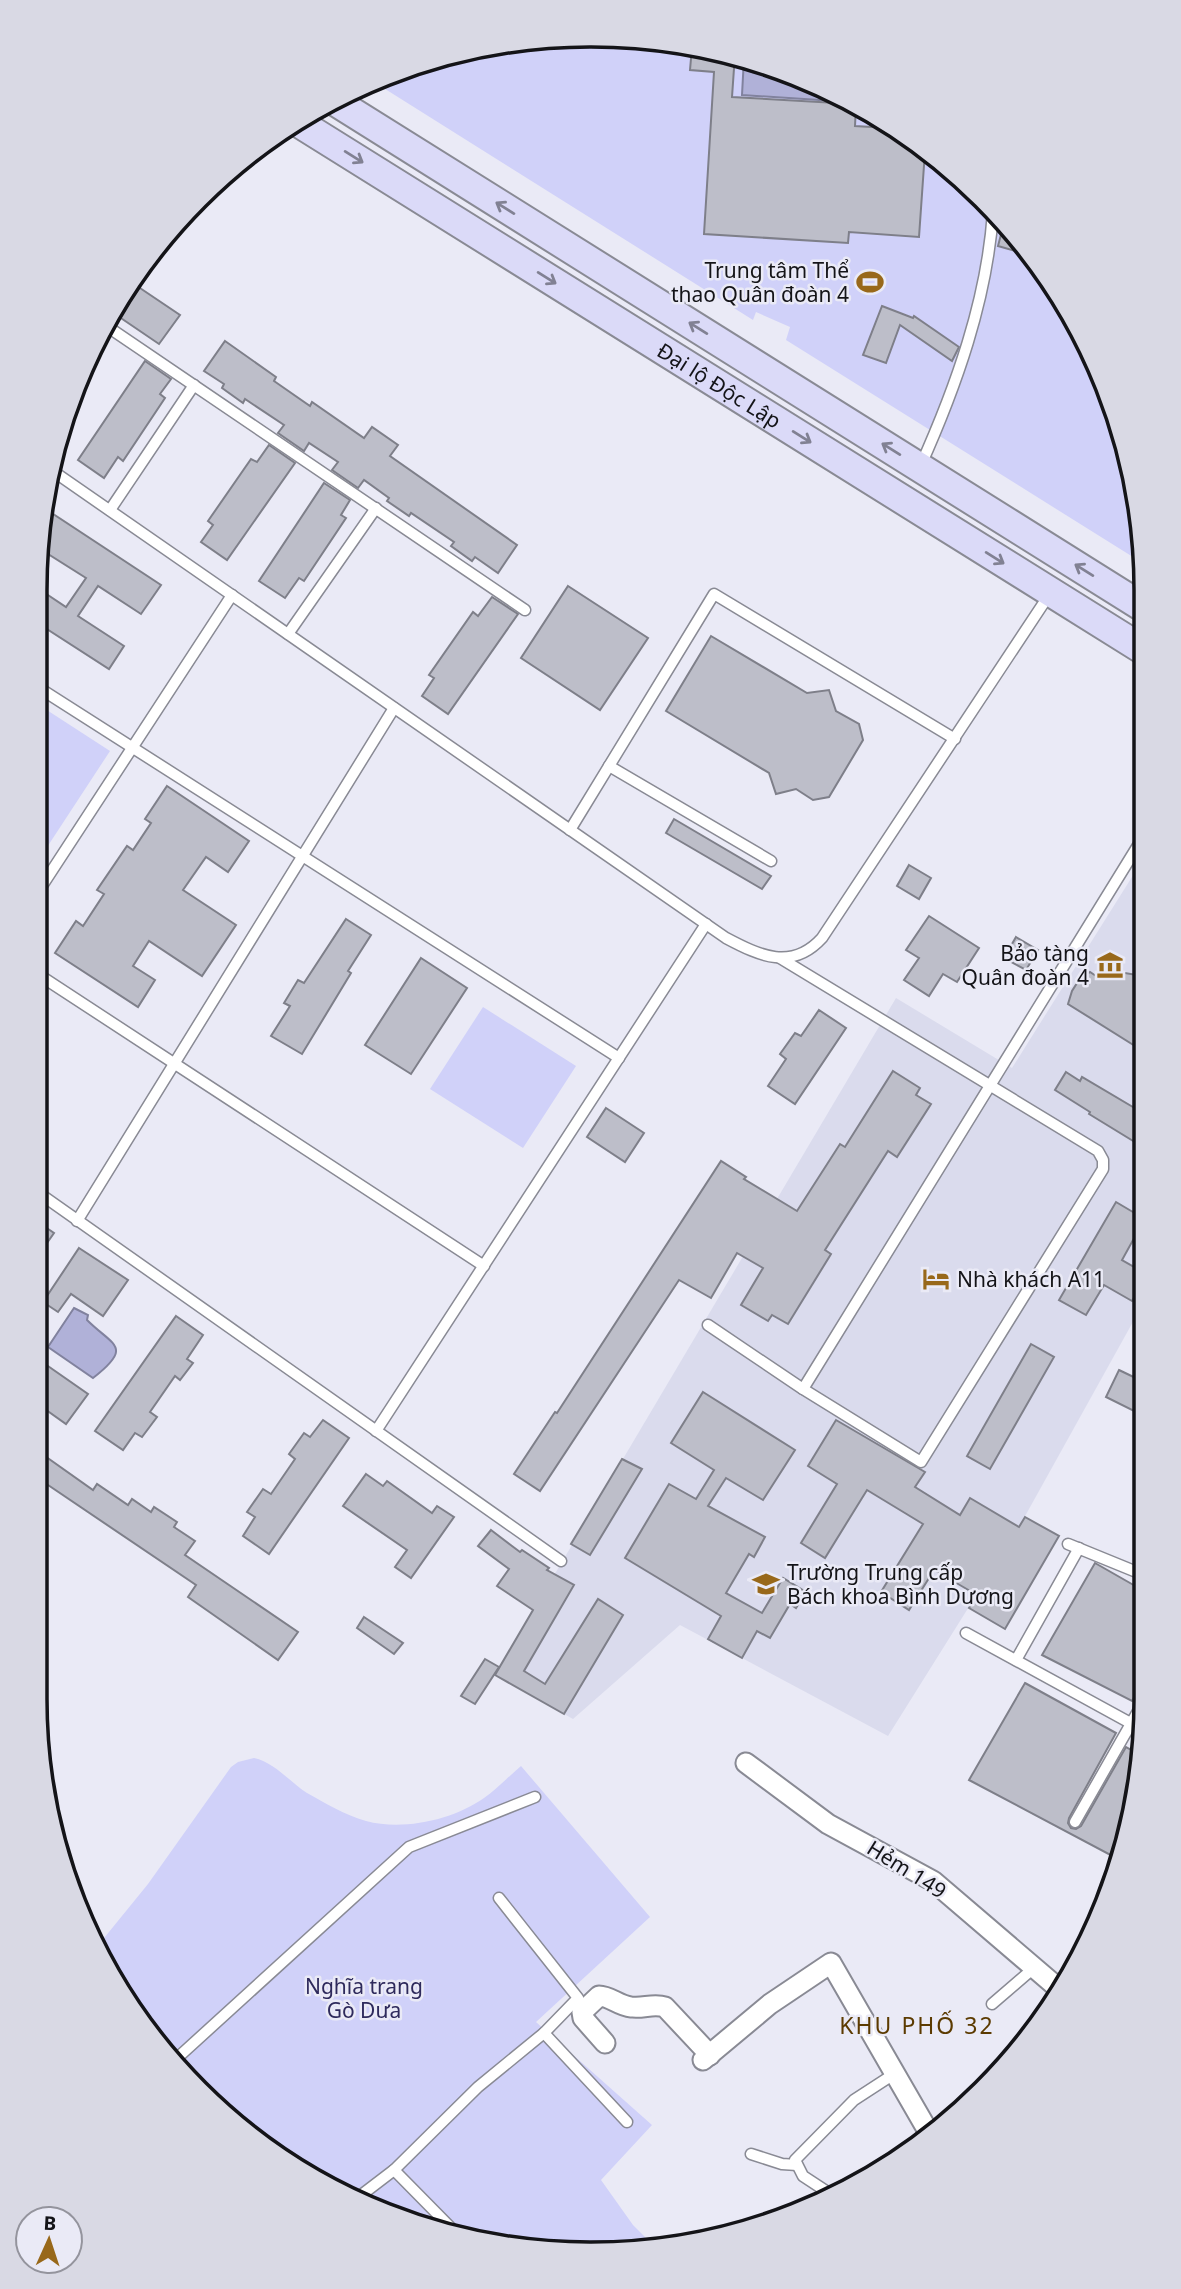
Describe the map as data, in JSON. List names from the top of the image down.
{
  "streets": {
    "main road": ["Đại lộ Độc Lập"],
    "street": ["Hẻm 149"]
  },
  "districts": ["KHU PHỐ 32"],
  "parks": ["Nghĩa trang Gò Dưa"],
  "places": {
    "sports": ["Trung tâm Thể thao Quân đoàn 4"],
    "museum": ["Bảo tàng Quân đoàn 4"],
    "hotel": ["Nhà khách A11"],
    "school or university": ["Trường Trung cấp Bách khoa Bình Dương"]
  },
  "north": "top"
}
